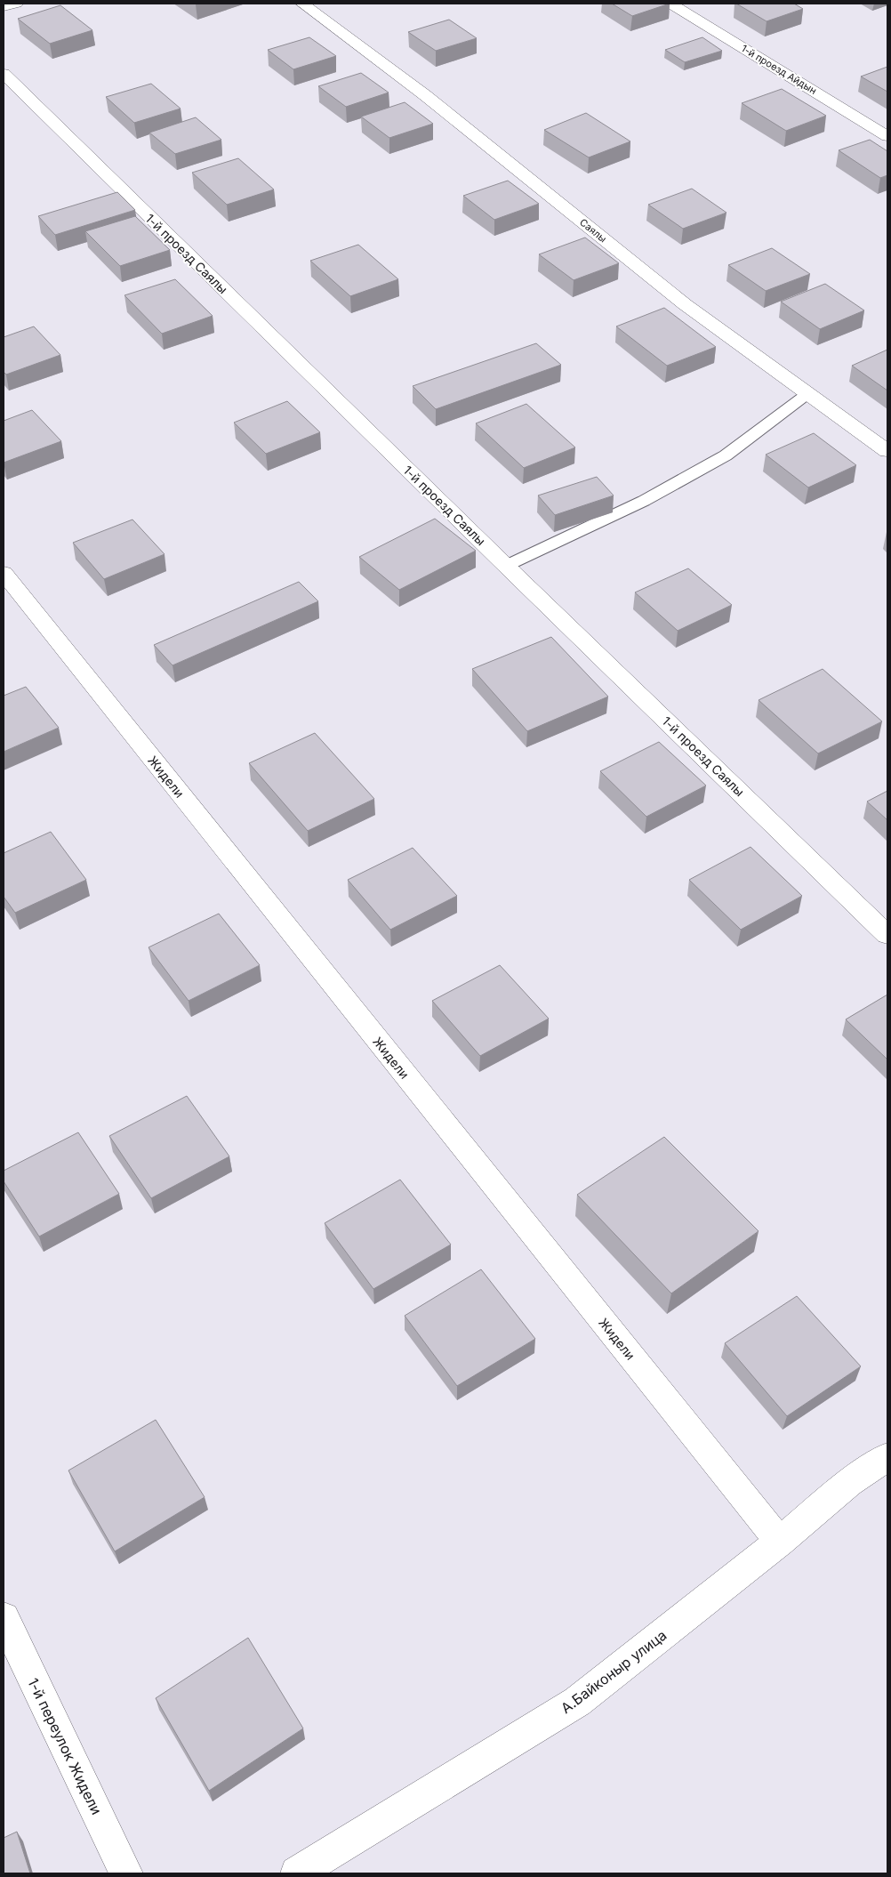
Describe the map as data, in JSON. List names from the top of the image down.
{
  "streets": {
    "street": [
      "1-й проезд Айдын",
      "Саялы",
      "1-й проезд Саялы",
      "Жидели",
      "А.Байконыр улица",
      "1-й переулок Жидели"
    ]
  },
  "crossings": [
    ["Жидели", "А.Байконыр улица"]
  ]
}
